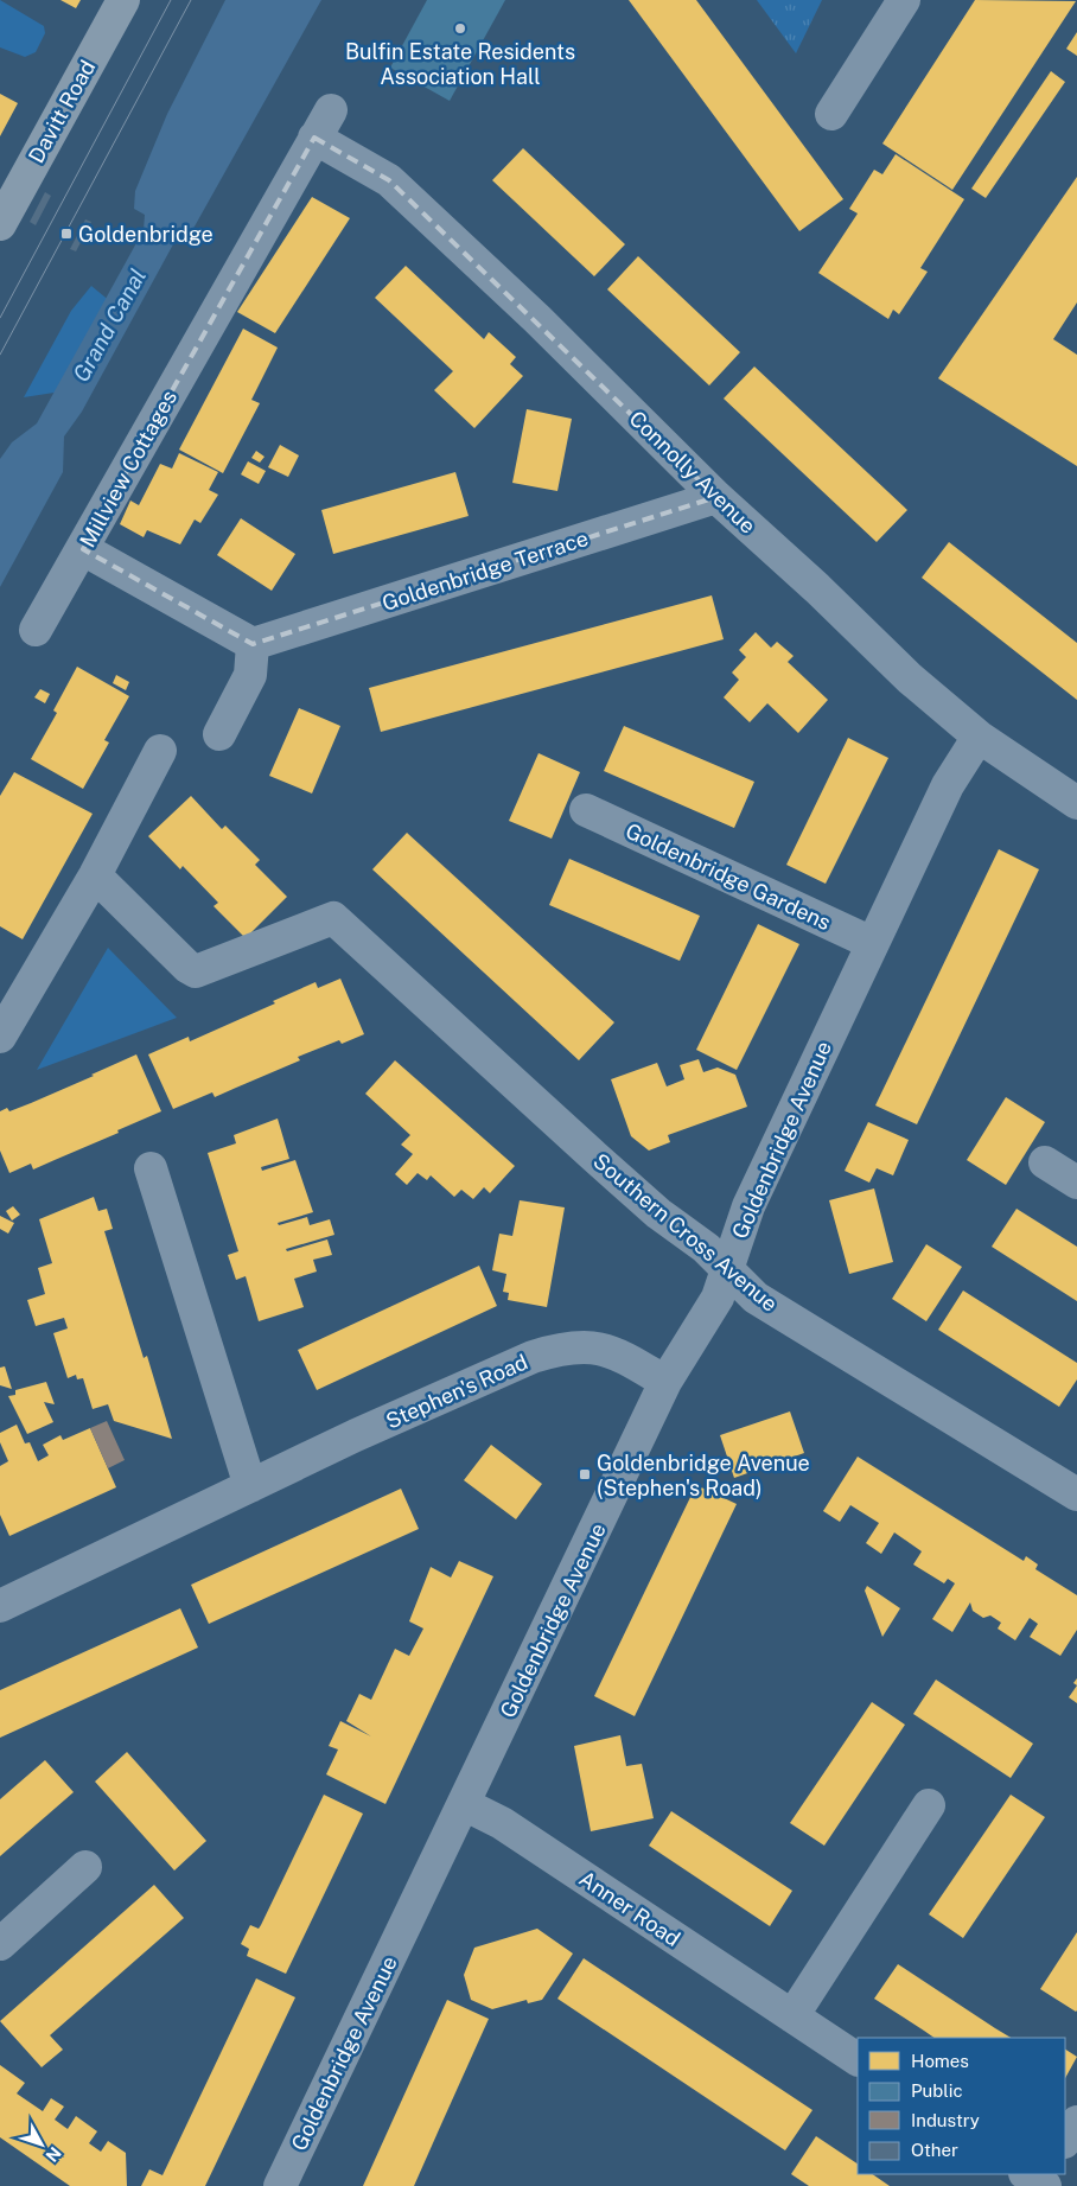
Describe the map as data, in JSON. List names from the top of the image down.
{
  "streets": {
    "main road": ["Davitt Road"],
    "street": [
      "Millview Cottages",
      "Connolly Avenue",
      "Goldenbridge Terrace",
      "Goldenbridge Gardens",
      "Goldenbridge Avenue",
      "Southern Cross Avenue",
      "Stephen's Road",
      "Anner Road"
    ]
  },
  "crossings": [
    ["Millview Cottages", "Connolly Avenue"],
    ["Connolly Avenue", "Goldenbridge Terrace"],
    ["Connolly Avenue", "Goldenbridge Avenue"],
    ["Goldenbridge Gardens", "Goldenbridge Avenue"],
    ["Goldenbridge Avenue", "Southern Cross Avenue"],
    ["Goldenbridge Avenue", "Stephen's Road"],
    ["Goldenbridge Avenue", "Anner Road"]
  ],
  "water": ["Grand Canal"],
  "places": {
    "other": ["Bulfin Estate Residents Association Hall"],
    "transit": ["Goldenbridge", "Goldenbridge Avenue (Stephen's Road)"]
  },
  "legend": [
    "Homes",
    "Public",
    "Industry",
    "Other"
  ],
  "north": "bottom right"
}
